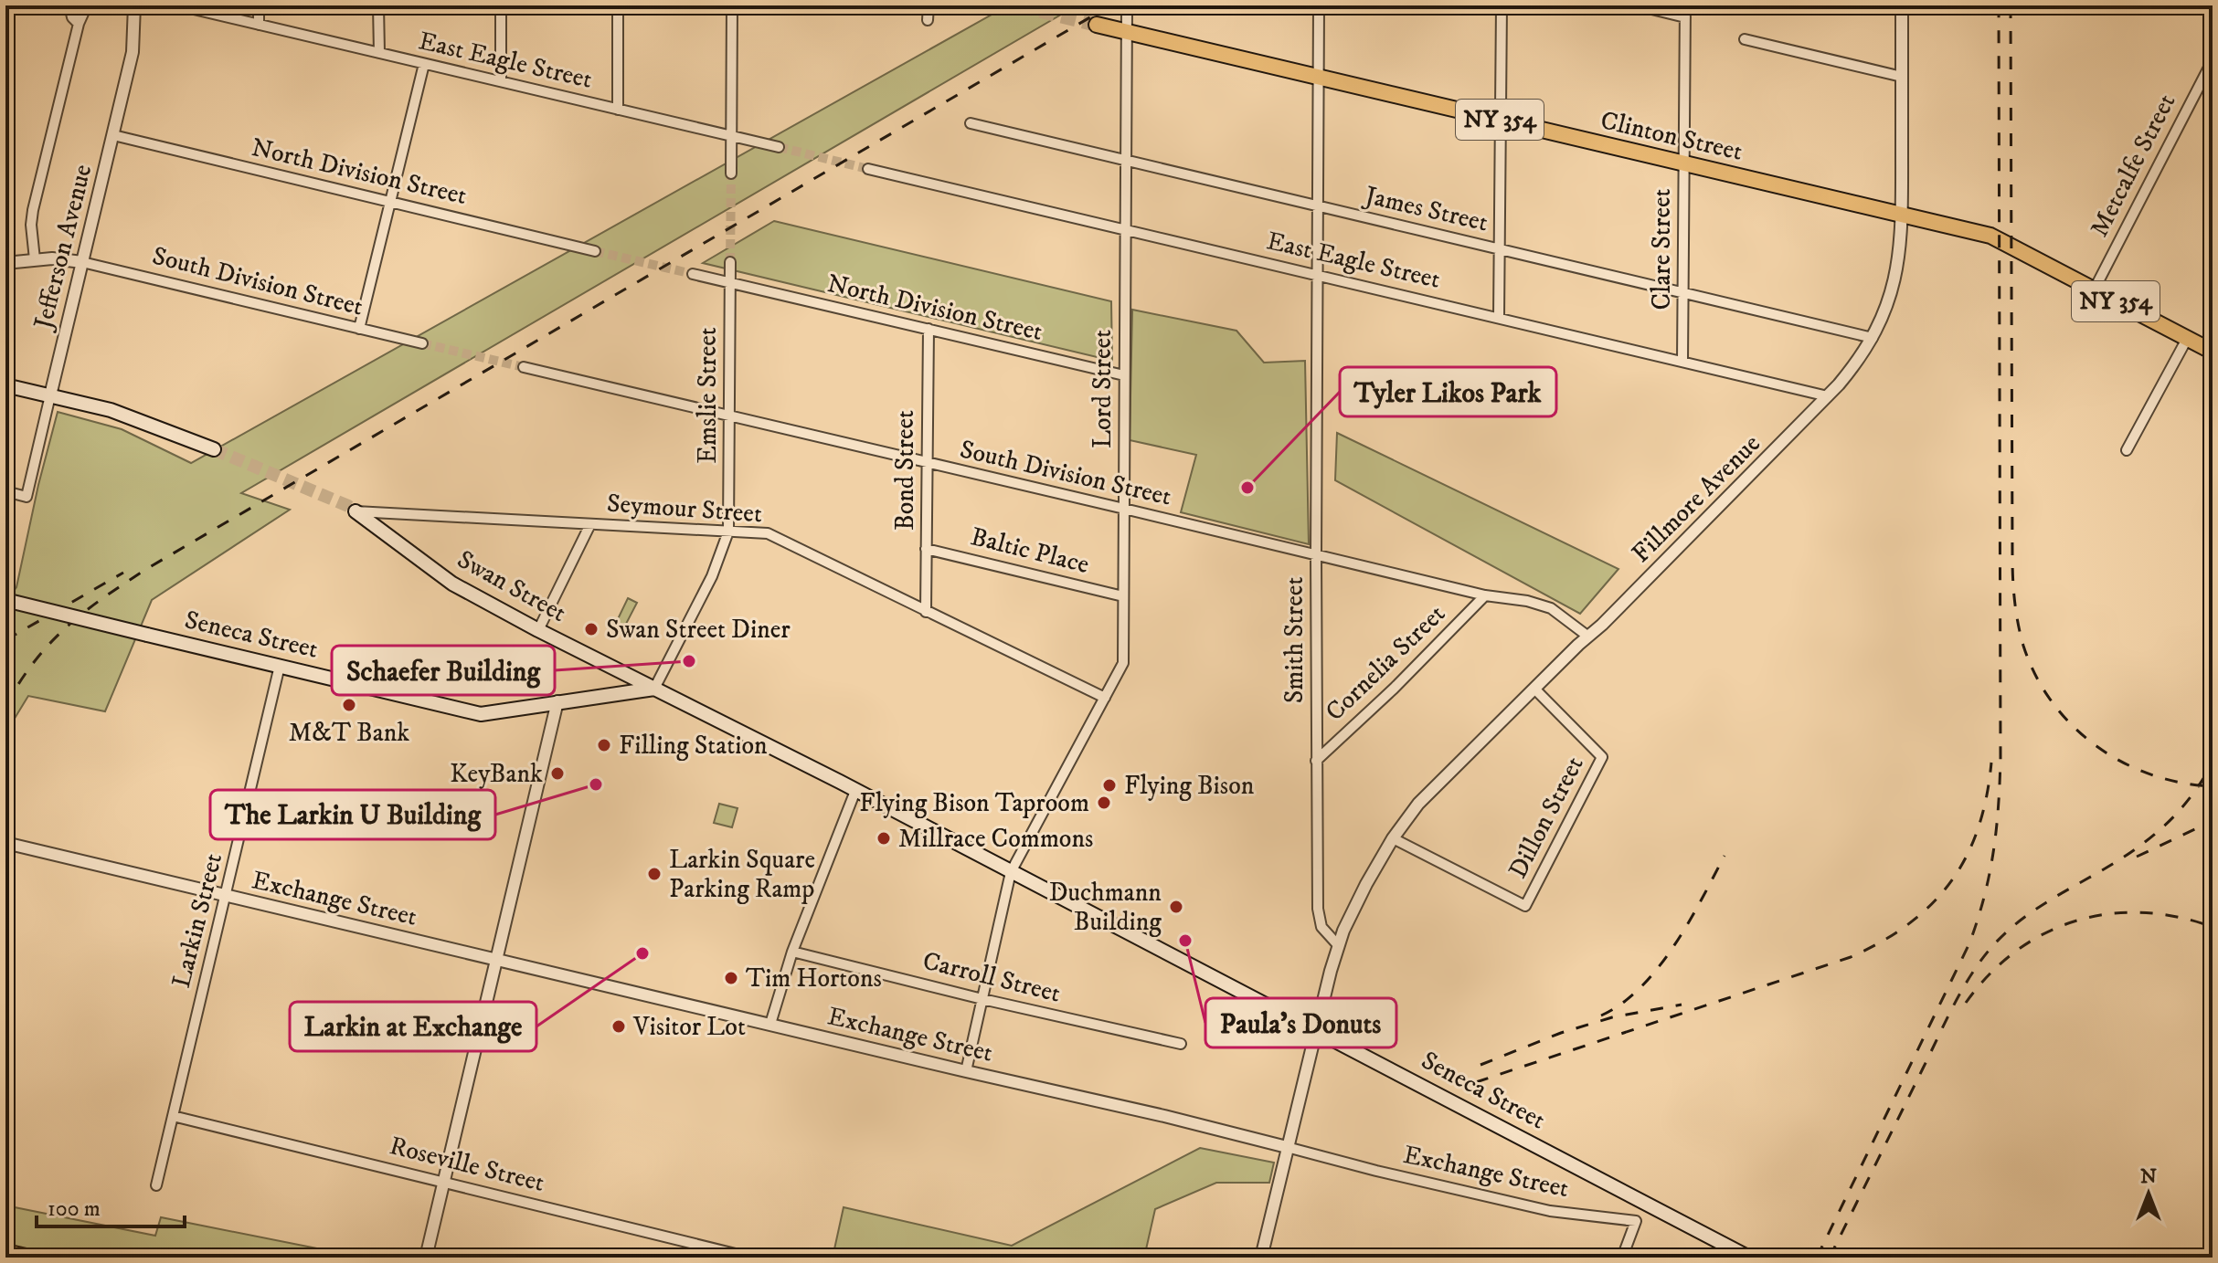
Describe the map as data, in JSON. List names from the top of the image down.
{
  "streets": {
    "main road": [
      "NY 354",
      "Clinton Street",
      "Swan Street",
      "Seneca Street"
    ],
    "street": [
      "East Eagle Street",
      "Metcalfe Street",
      "North Division Street",
      "James Street",
      "Jefferson Avenue",
      "Clare Street",
      "South Division Street",
      "Lord Street",
      "Emslie Street",
      "Bond Street",
      "Fillmore Avenue",
      "Seymour Street",
      "Baltic Place",
      "Smith Street",
      "Cornelia Street",
      "Dillon Street",
      "Exchange Street",
      "Larkin Street",
      "Carroll Street",
      "Roseville Street"
    ]
  },
  "crossings": [
    ["East Eagle Street", "Clare Street"],
    ["East Eagle Street", "Lord Street"],
    ["East Eagle Street", "Fillmore Avenue"],
    ["East Eagle Street", "Smith Street"],
    ["Clinton Street", "Metcalfe Street"],
    ["Clinton Street", "Clare Street"],
    ["Clinton Street", "Lord Street"],
    ["Clinton Street", "Fillmore Avenue"],
    ["Clinton Street", "Smith Street"],
    ["North Division Street", "Jefferson Avenue"],
    ["North Division Street", "Lord Street"],
    ["North Division Street", "Emslie Street"],
    ["North Division Street", "Bond Street"],
    ["James Street", "Clare Street"],
    ["James Street", "Lord Street"],
    ["James Street", "Fillmore Avenue"],
    ["James Street", "Smith Street"],
    ["Jefferson Avenue", "South Division Street"],
    ["South Division Street", "Lord Street"],
    ["South Division Street", "Emslie Street"],
    ["South Division Street", "Bond Street"],
    ["South Division Street", "Fillmore Avenue"],
    ["South Division Street", "Smith Street"],
    ["South Division Street", "Cornelia Street"],
    ["Lord Street", "Seymour Street"],
    ["Lord Street", "Baltic Place"],
    ["Lord Street", "Seneca Street"],
    ["Lord Street", "Exchange Street"],
    ["Lord Street", "Carroll Street"],
    ["Emslie Street", "Seymour Street"],
    ["Emslie Street", "Swan Street"],
    ["Emslie Street", "Seneca Street"],
    ["Bond Street", "Seymour Street"],
    ["Bond Street", "Baltic Place"],
    ["Fillmore Avenue", "Smith Street"],
    ["Fillmore Avenue", "Dillon Street"],
    ["Seymour Street", "Swan Street"],
    ["Swan Street", "Seneca Street"],
    ["Seneca Street", "Larkin Street"],
    ["Smith Street", "Cornelia Street"],
    ["Exchange Street", "Larkin Street"],
    ["Larkin Street", "Roseville Street"]
  ],
  "places": [
    "Tyler Likos Park",
    "Swan Street Diner",
    "Schaefer Building",
    "M&T Bank",
    "Filling Station",
    "KeyBank",
    "The Larkin U Building",
    "Flying Bison",
    "Flying Bison Taproom",
    "Millrace Commons",
    "Larkin Square Parking Ramp",
    "Duchmann Building",
    "Paula's Donuts",
    "Larkin at Exchange",
    "Tim Hortons",
    "Visitor Lot"
  ],
  "scale_bar": "100 m",
  "north": "top"
}
